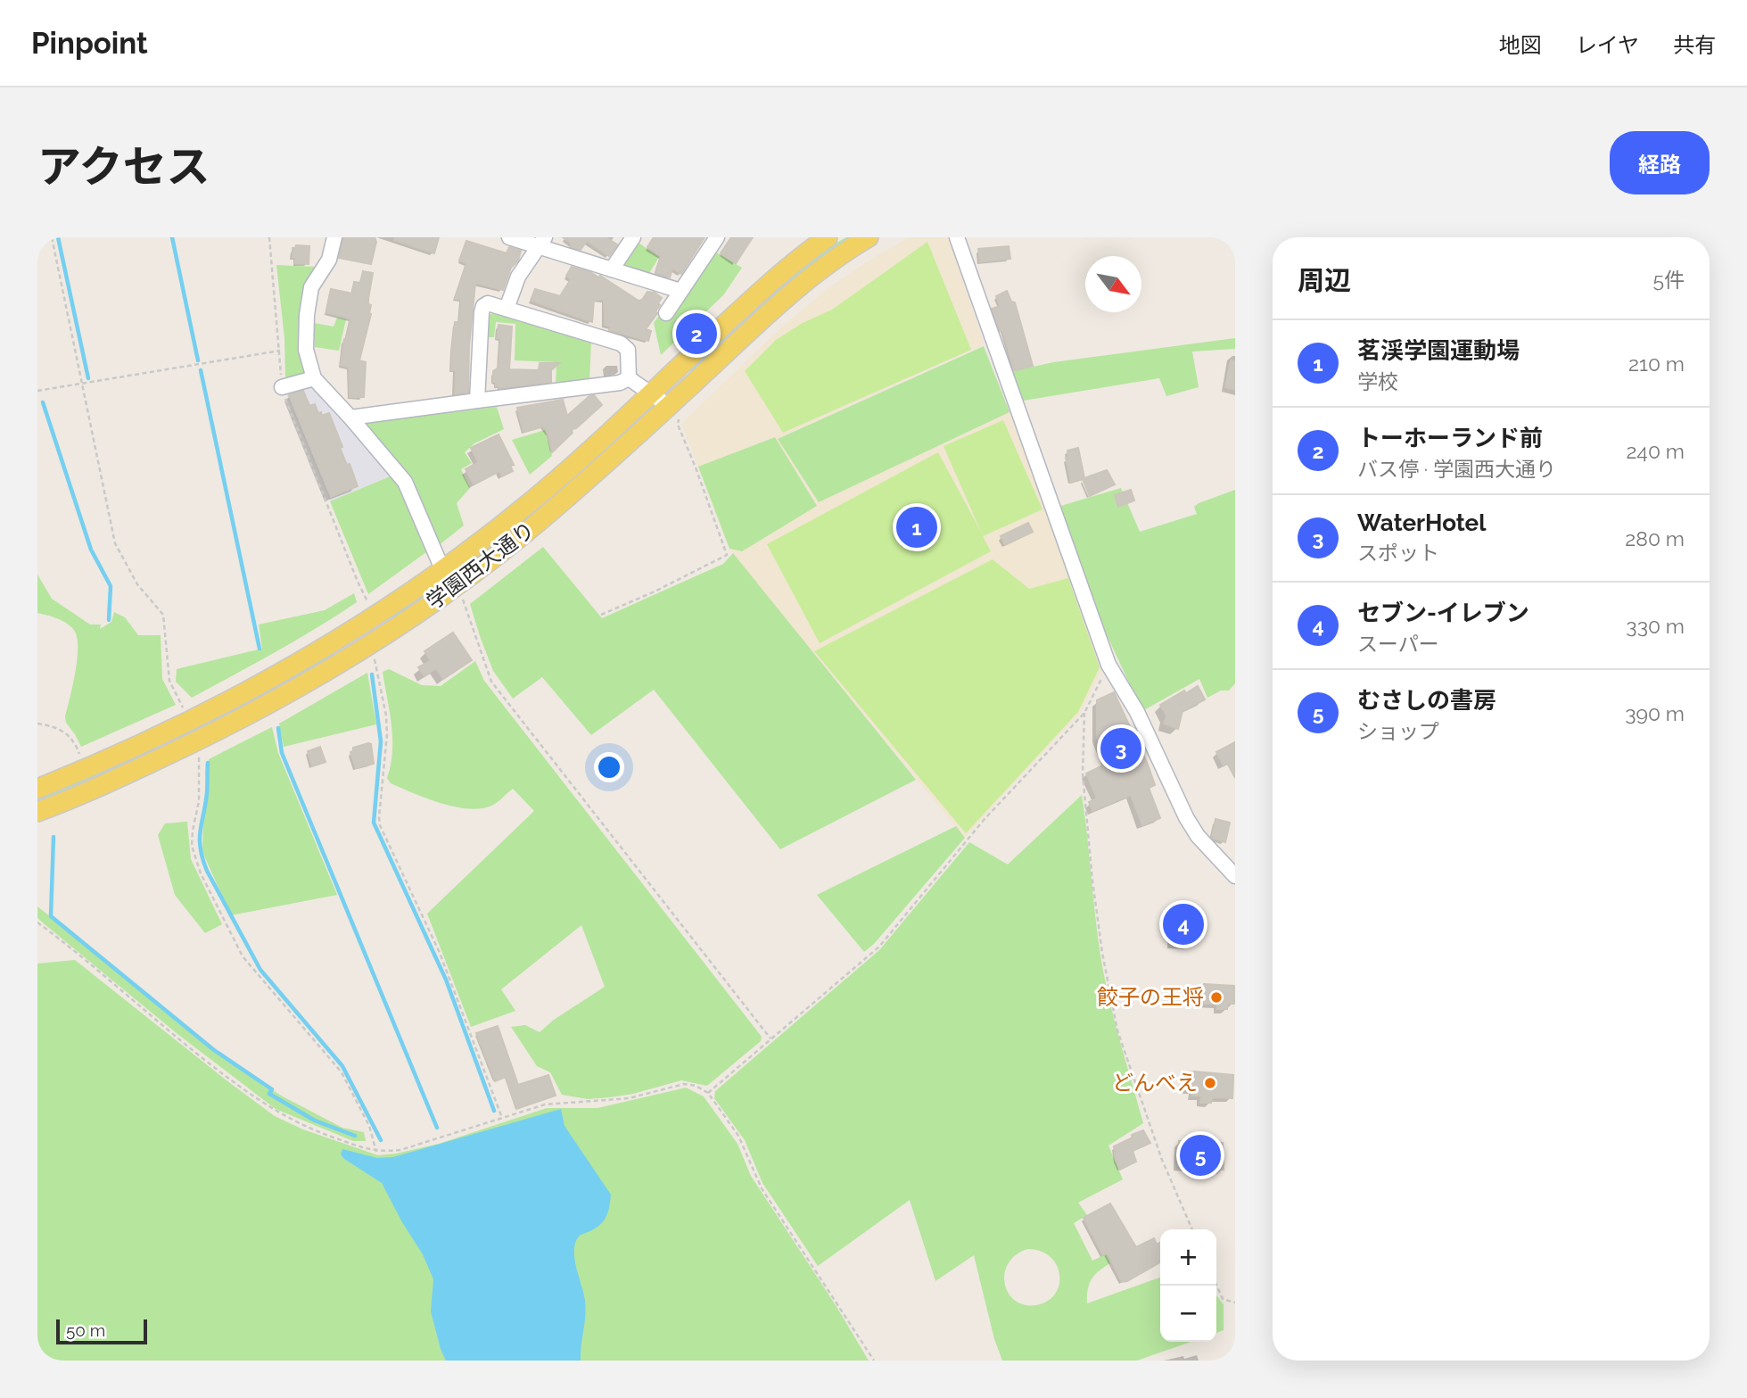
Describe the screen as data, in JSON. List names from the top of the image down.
{
  "streets": {
    "main road": ["学園西大通り"]
  },
  "places": ["餃子の王将", "どんべえ"],
  "scale_bar": "50 m",
  "north": "bottom right",
  "page": {
    "header": "Pinpoint",
    "nav": ["地図", "レイヤ", "共有"],
    "title": "アクセス",
    "buttons": "経路",
    "heading": ["周辺", "5件"],
    "pins": [
      "2",
      "1",
      "3",
      "4",
      "5"
    ],
    "list": [
      {
        "mark": "1",
        "name": "茗渓学園運動場",
        "note": "学校",
        "value": "210 m"
      },
      {
        "mark": "2",
        "name": "トーホーランド前",
        "note": "バス停 · 学園西大通り",
        "value": "240 m"
      },
      {
        "mark": "3",
        "name": "WaterHotel",
        "note": "スポット",
        "value": "280 m"
      },
      {
        "mark": "4",
        "name": "セブン-イレブン",
        "note": "スーパー",
        "value": "330 m"
      },
      {
        "mark": "5",
        "name": "むさしの書房",
        "note": "ショップ",
        "value": "390 m"
      }
    ],
    "map_buttons": ["+", "−"],
    "scale": "50 m"
  }
}
